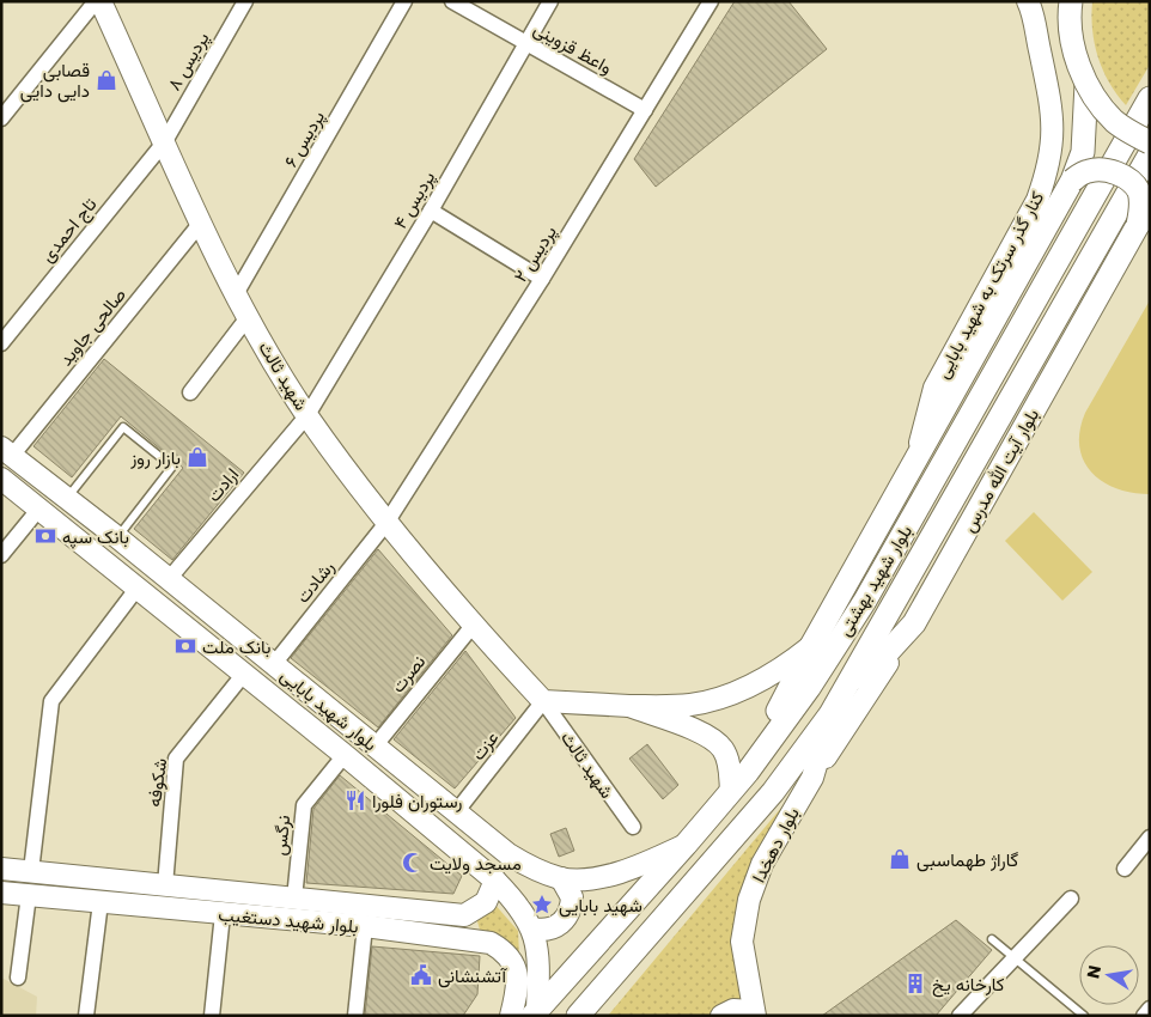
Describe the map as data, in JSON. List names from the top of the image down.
{
  "streets": {
    "main road": ["بلوار آیت الله مدرس", "بلوار شهید بهشتی"],
    "street": [
      "واعظ قزوینی",
      "پردیس ۸",
      "پردیس ۶",
      "پردیس ۴",
      "تاج احمدی",
      "پردیس ۲",
      "کنار گذر سرتک به شهید بابایی",
      "صالحی جاوید",
      "شهید ثالث",
      "ارادت",
      "رشادت",
      "نصرت",
      "بلوار شهید بابایی",
      "عزت",
      "شکوفه",
      "نرگس",
      "بلوار دهخدا",
      "بلوار شهید دستغیب"
    ]
  },
  "crossings": [
    ["واعظ قزوینی", "پردیس ۴"],
    ["واعظ قزوینی", "پردیس ۲"],
    ["پردیس ۸", "تاج احمدی"],
    ["پردیس ۸", "شهید ثالث"],
    ["پردیس ۶", "شهید ثالث"],
    ["پردیس ۴", "شهید ثالث"],
    ["پردیس ۴", "ارادت"],
    ["تاج احمدی", "شهید ثالث"],
    ["پردیس ۲", "شهید ثالث"],
    ["پردیس ۲", "رشادت"],
    ["صالحی جاوید", "شهید ثالث"],
    ["صالحی جاوید", "بلوار شهید بابایی"],
    ["شهید ثالث", "ارادت"],
    ["شهید ثالث", "بلوار شهید بهشتی"],
    ["شهید ثالث", "رشادت"],
    ["شهید ثالث", "نصرت"],
    ["شهید ثالث", "عزت"],
    ["بلوار آیت الله مدرس", "بلوار شهید بهشتی"],
    ["بلوار آیت الله مدرس", "بلوار دهخدا"],
    ["ارادت", "بلوار شهید بابایی"],
    ["بلوار شهید بهشتی", "بلوار شهید بابایی"],
    ["بلوار شهید بهشتی", "بلوار دهخدا"],
    ["رشادت", "بلوار شهید بابایی"],
    ["نصرت", "بلوار شهید بابایی"],
    ["بلوار شهید بابایی", "عزت"],
    ["بلوار شهید بابایی", "شکوفه"],
    ["بلوار شهید بابایی", "نرگس"],
    ["شکوفه", "بلوار شهید دستغیب"],
    ["نرگس", "بلوار شهید دستغیب"]
  ],
  "places": {
    "shop": ["قصابی دایی دایی", "بازار روز", "گاراژ طهماسبی"],
    "bank": ["بانک سپه", "بانک ملت"],
    "restaurant": ["رستوران فلورا"],
    "mosque": ["مسجد ولایت"],
    "place": ["شهید بابایی"],
    "public building": ["آتشنشانی"],
    "building": ["کارخانه یخ"]
  },
  "north": "left"
}
